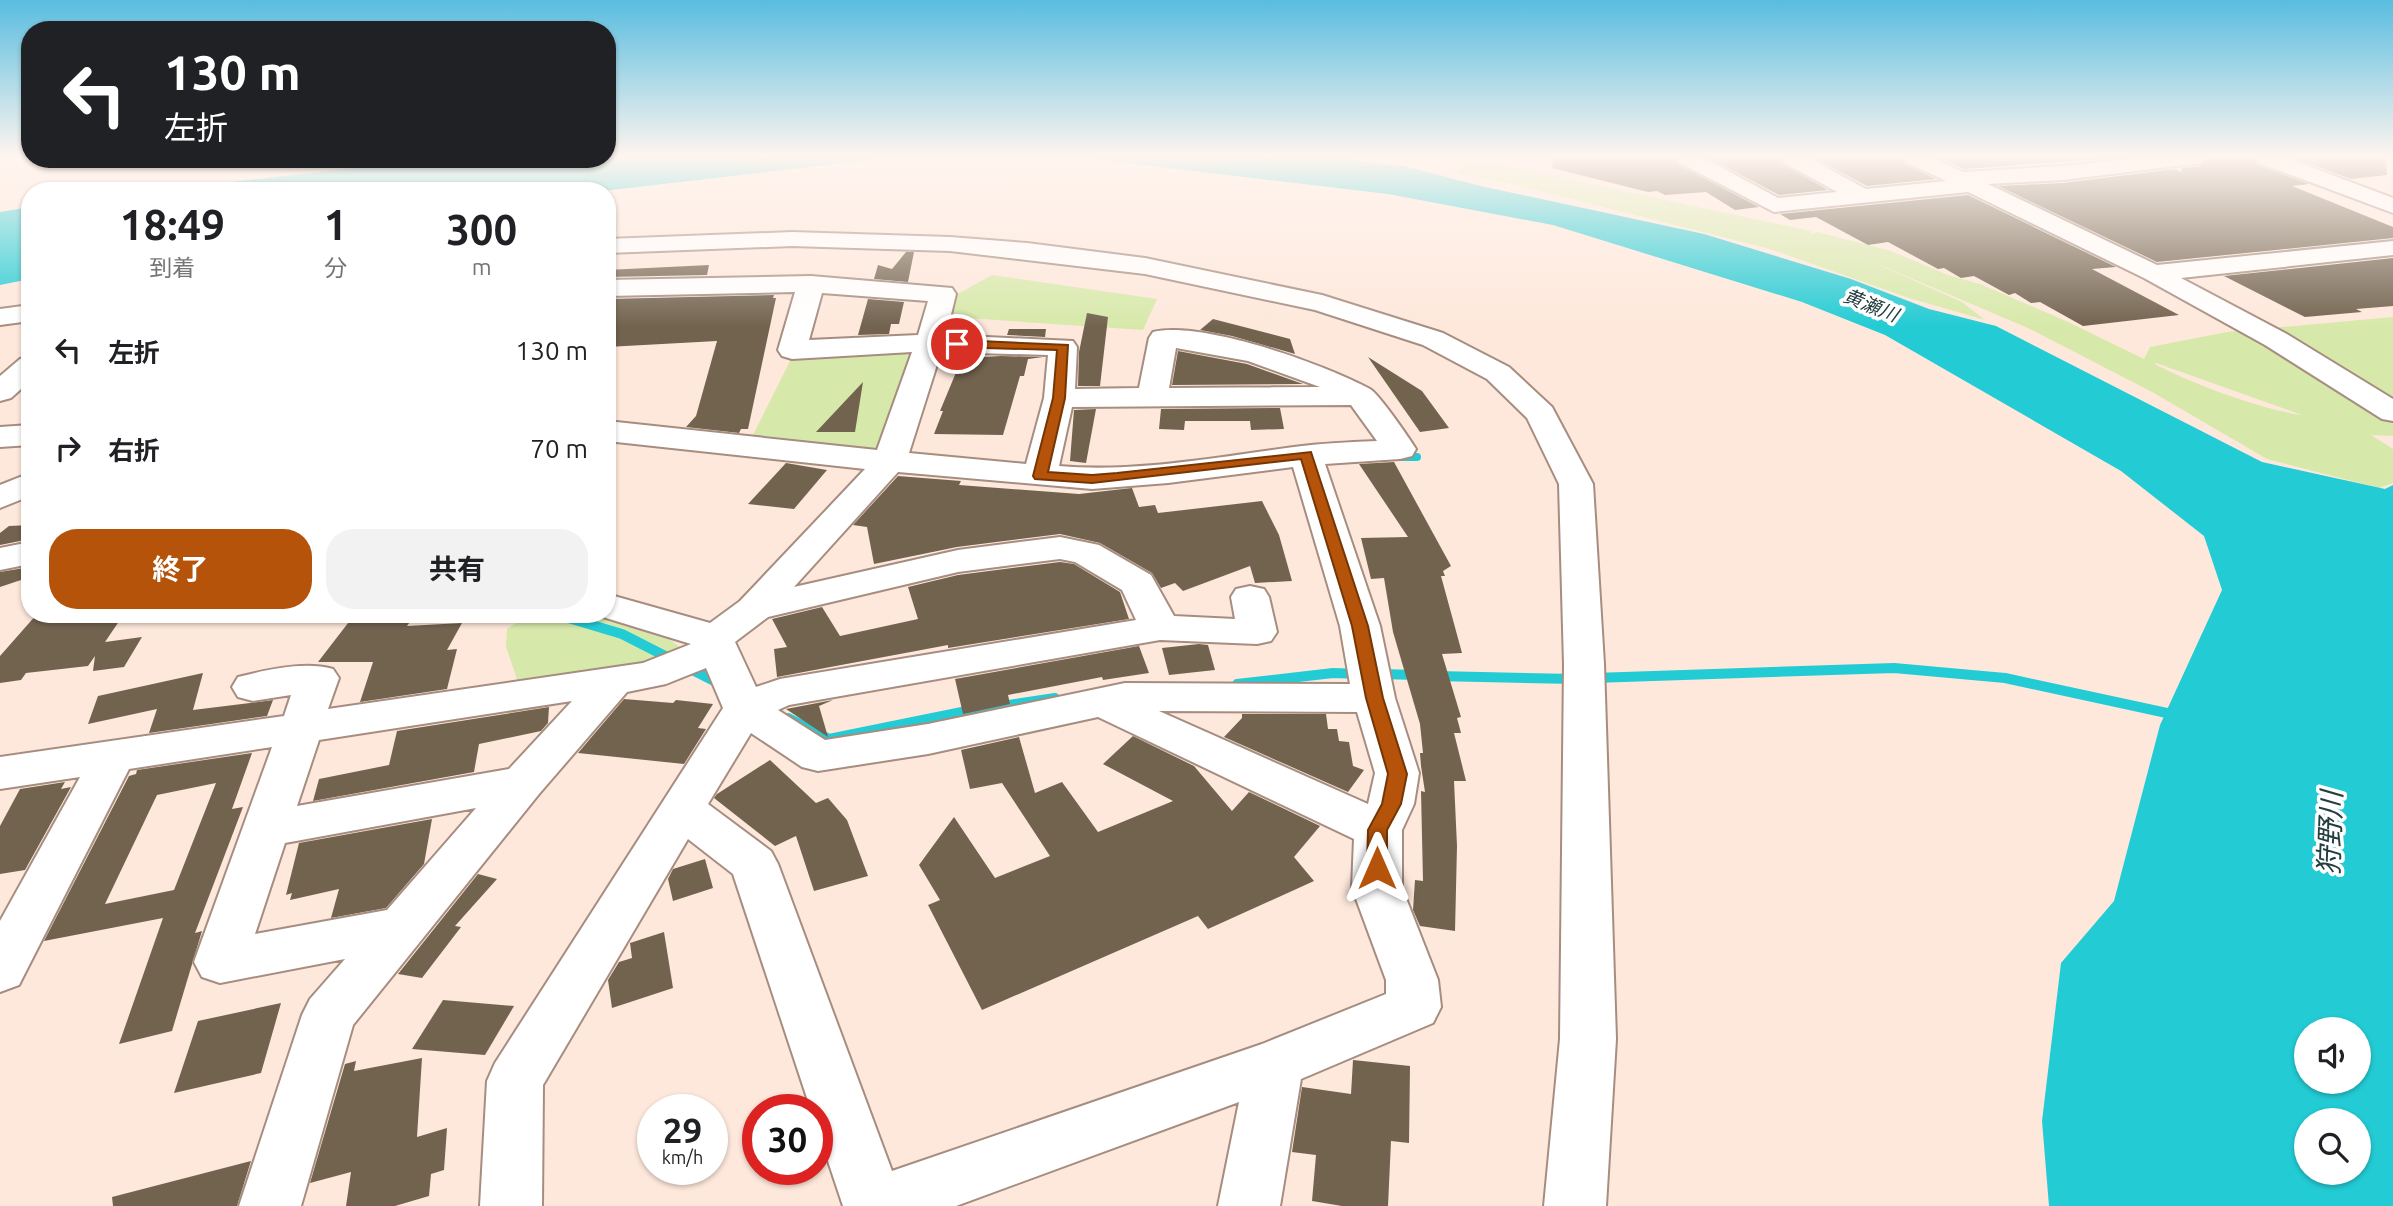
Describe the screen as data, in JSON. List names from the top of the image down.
{
  "water": ["黄瀬川", "狩野川"],
  "page": {
    "turn": ["130 m", "左折"],
    "eta": [
      "18:49",
      "到着",
      "1",
      "分",
      "300",
      "m"
    ],
    "list": [
      {
        "name": "左折",
        "value": "130 m"
      },
      {
        "name": "右折",
        "value": "70 m"
      }
    ],
    "buttons": ["終了", "共有"],
    "speed": "29 km/h",
    "limit": "30"
  }
}
